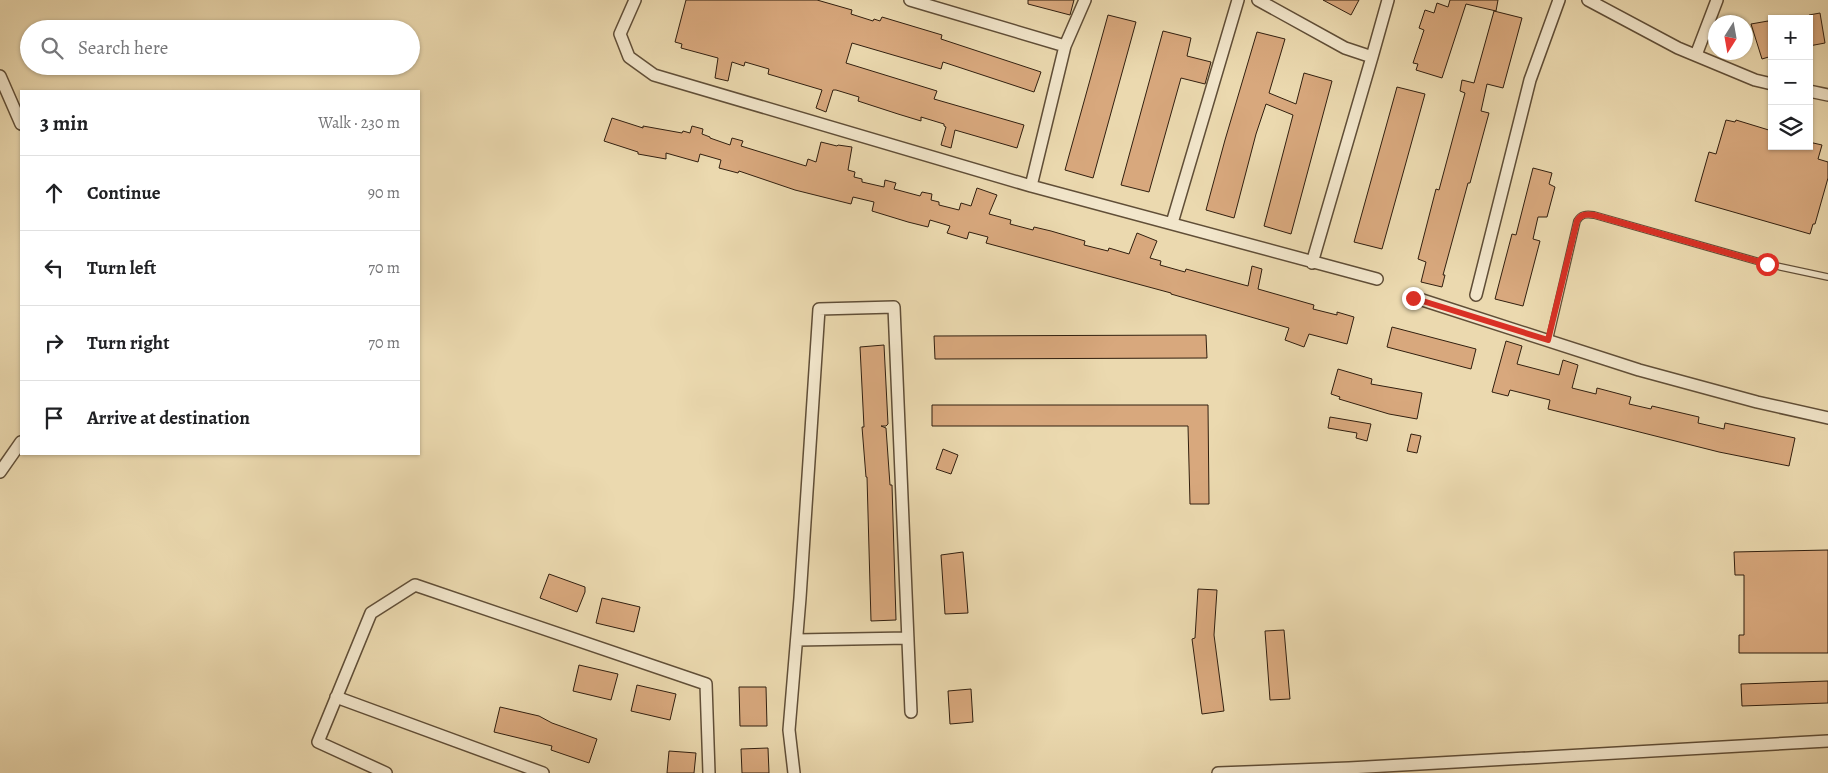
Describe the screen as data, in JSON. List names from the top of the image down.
{
  "north": "bottom",
  "page": {
    "map_buttons": ["+", "−"],
    "search": "Search here",
    "heading": ["3 min", "Walk · 230 m"],
    "list": [
      ["Continue", "90 m"],
      ["Turn left", "70 m"],
      ["Turn right", "70 m"],
      "Arrive at destination"
    ]
  }
}
